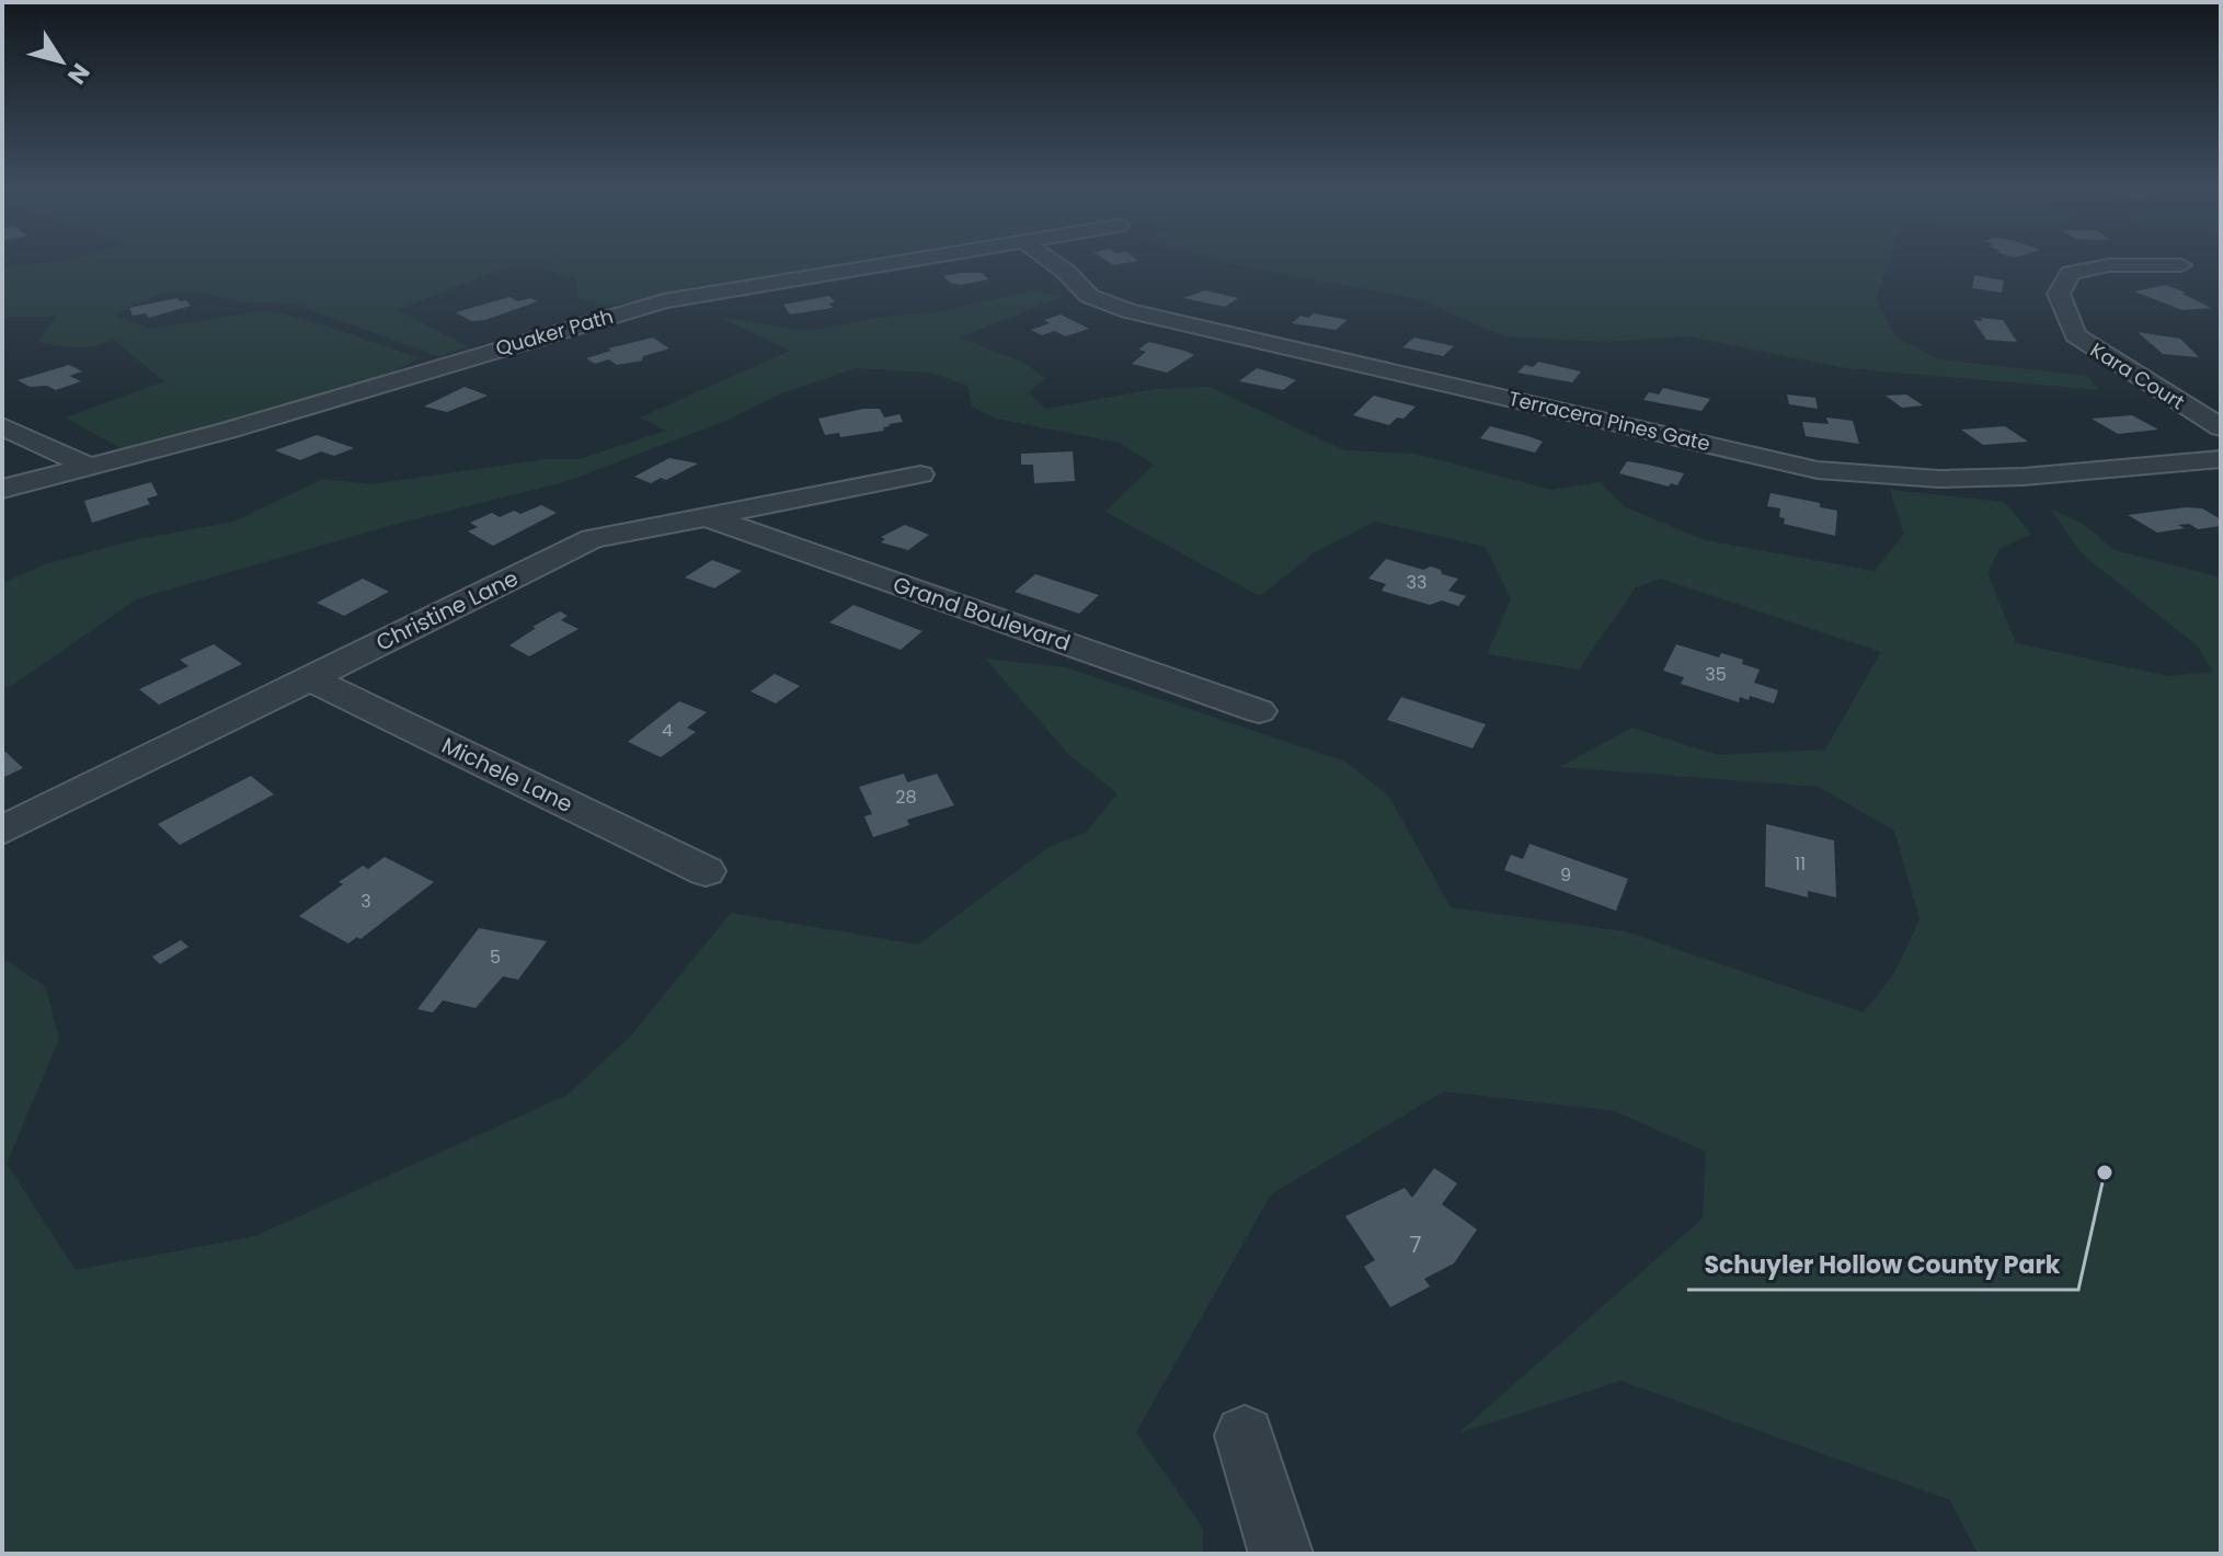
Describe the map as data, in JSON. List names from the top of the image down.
{
  "streets": {
    "street": [
      "Quaker Path",
      "Kara Court",
      "Terracera Pines Gate",
      "Christine Lane",
      "Grand Boulevard",
      "Michele Lane"
    ]
  },
  "crossings": [
    ["Christine Lane", "Grand Boulevard"],
    ["Christine Lane", "Michele Lane"]
  ],
  "places": ["Schuyler Hollow County Park"],
  "house_numbers": [
    "33",
    "35",
    "4",
    "28",
    "11",
    "9",
    "3",
    "5",
    "7"
  ],
  "north": "bottom right"
}
